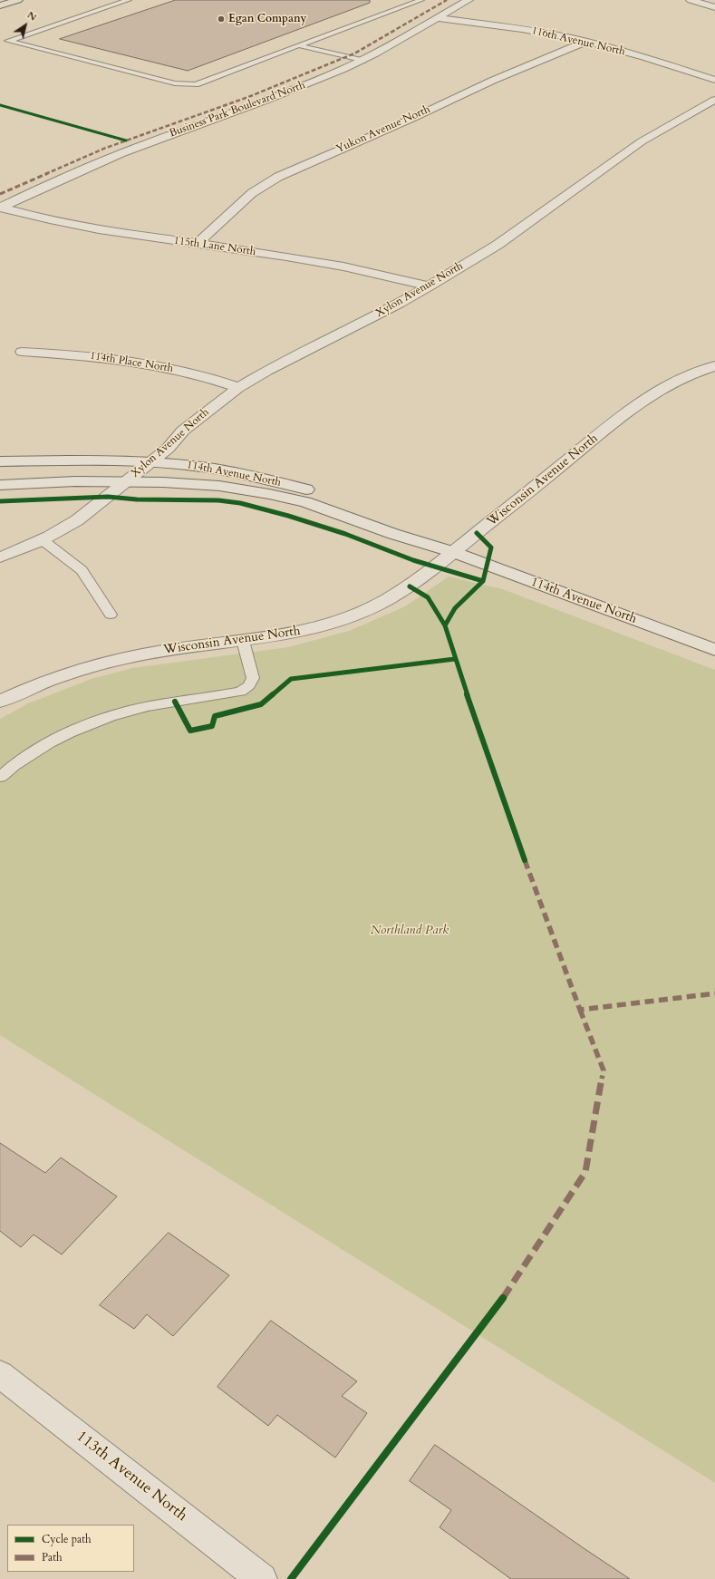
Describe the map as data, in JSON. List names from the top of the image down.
{
  "streets": {
    "street": [
      "116th Avenue North",
      "Business Park Boulevard North",
      "Yukon Avenue North",
      "115th Lane North",
      "Xylon Avenue North",
      "114th Place North",
      "114th Avenue North",
      "Wisconsin Avenue North",
      "113th Avenue North"
    ]
  },
  "crossings": [
    ["116th Avenue North", "Business Park Boulevard North"],
    ["116th Avenue North", "Yukon Avenue North"],
    ["Business Park Boulevard North", "115th Lane North"],
    ["Yukon Avenue North", "115th Lane North"],
    ["115th Lane North", "Xylon Avenue North"],
    ["Xylon Avenue North", "114th Place North"],
    ["Xylon Avenue North", "114th Avenue North"],
    ["114th Avenue North", "Wisconsin Avenue North"]
  ],
  "parks": ["Northland Park"],
  "places": ["Egan Company"],
  "legend": ["Cycle path", "Path"],
  "north": "top right"
}
